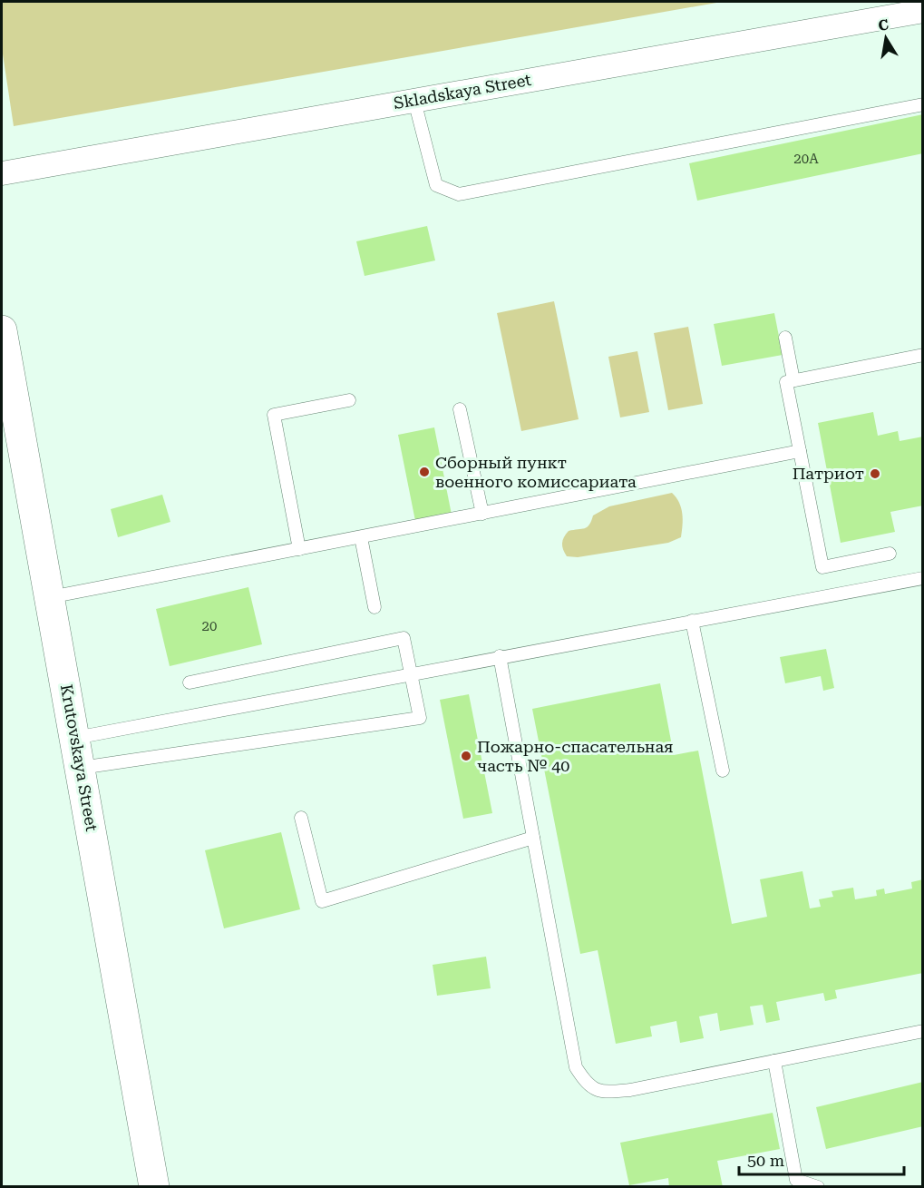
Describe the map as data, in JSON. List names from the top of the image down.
{
  "streets": {
    "street": ["Skladskaya Street", "Krutovskaya Street"]
  },
  "places": ["Сборный пункт военного комиссариата", "Патриот", "Пожарно-спасательная часть № 40"],
  "house_numbers": ["20А", "20"],
  "scale_bar": "50 m",
  "north": "top"
}
